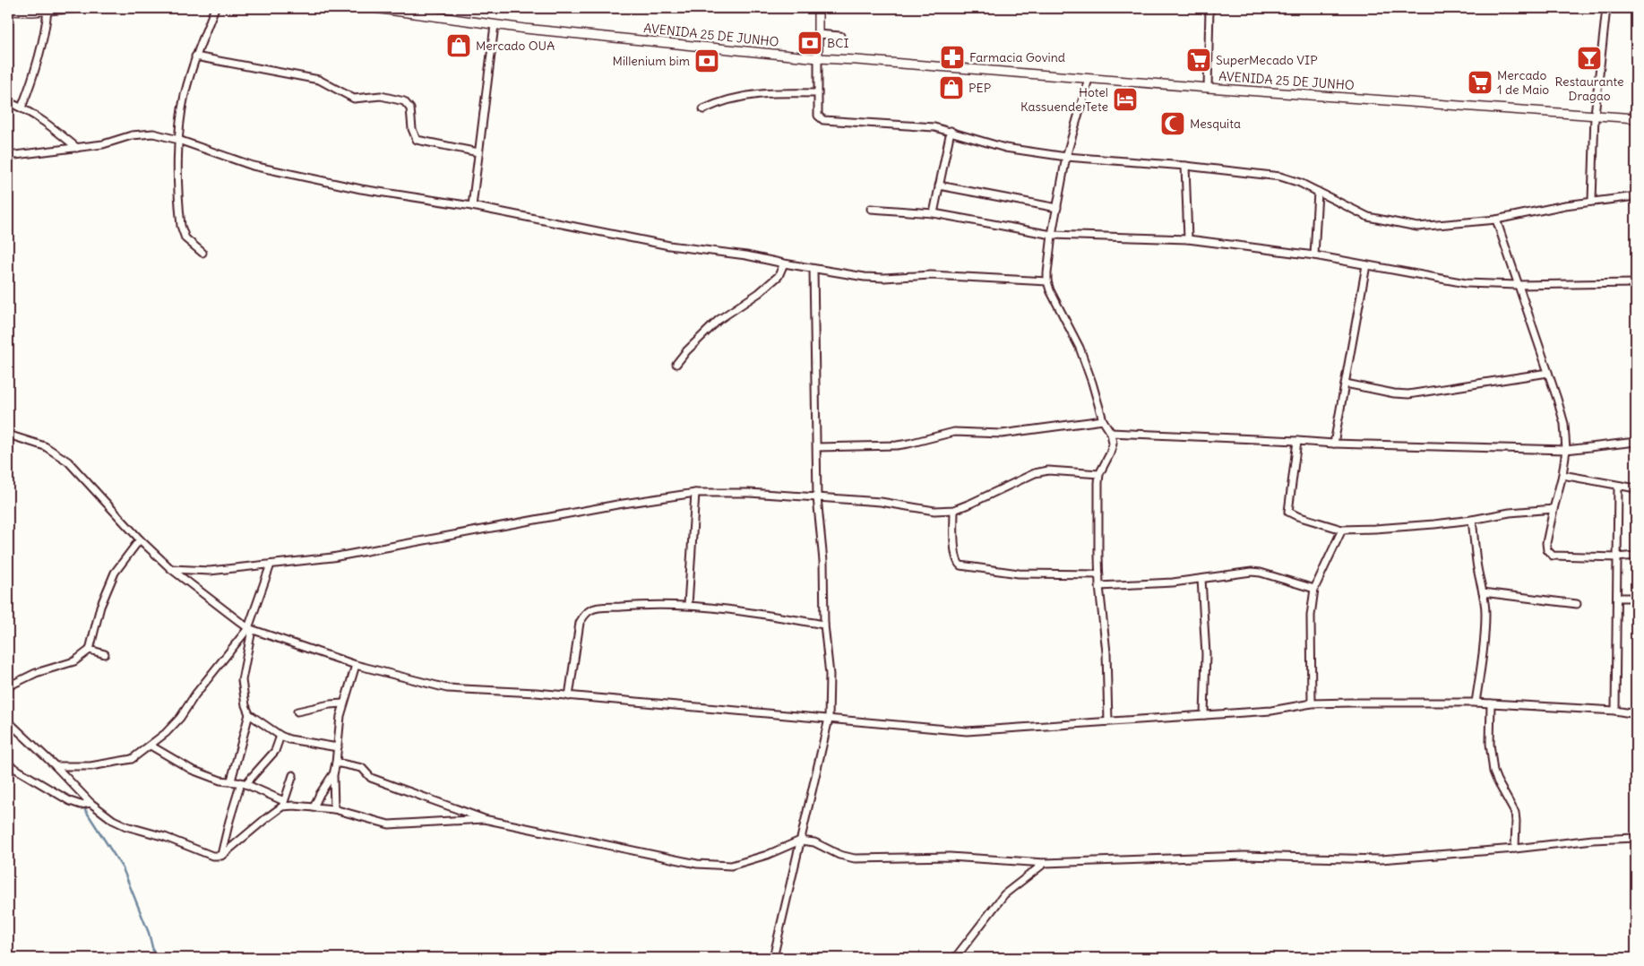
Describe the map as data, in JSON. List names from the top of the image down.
{
  "streets": {
    "street": ["AVENIDA 25 DE JUNHO"]
  },
  "places": {
    "bank": ["BCI", "Millenium bim"],
    "shop": ["Mercado OUA", "PEP"],
    "pharmacy": ["Farmacia Govind"],
    "bar": ["Restaurante Dragao"],
    "supermarket": ["SuperMecado VIP", "Mercado 1 de Maio"],
    "hotel": ["Hotel Kassuende Tete"],
    "mosque": ["Mesquita"]
  }
}
